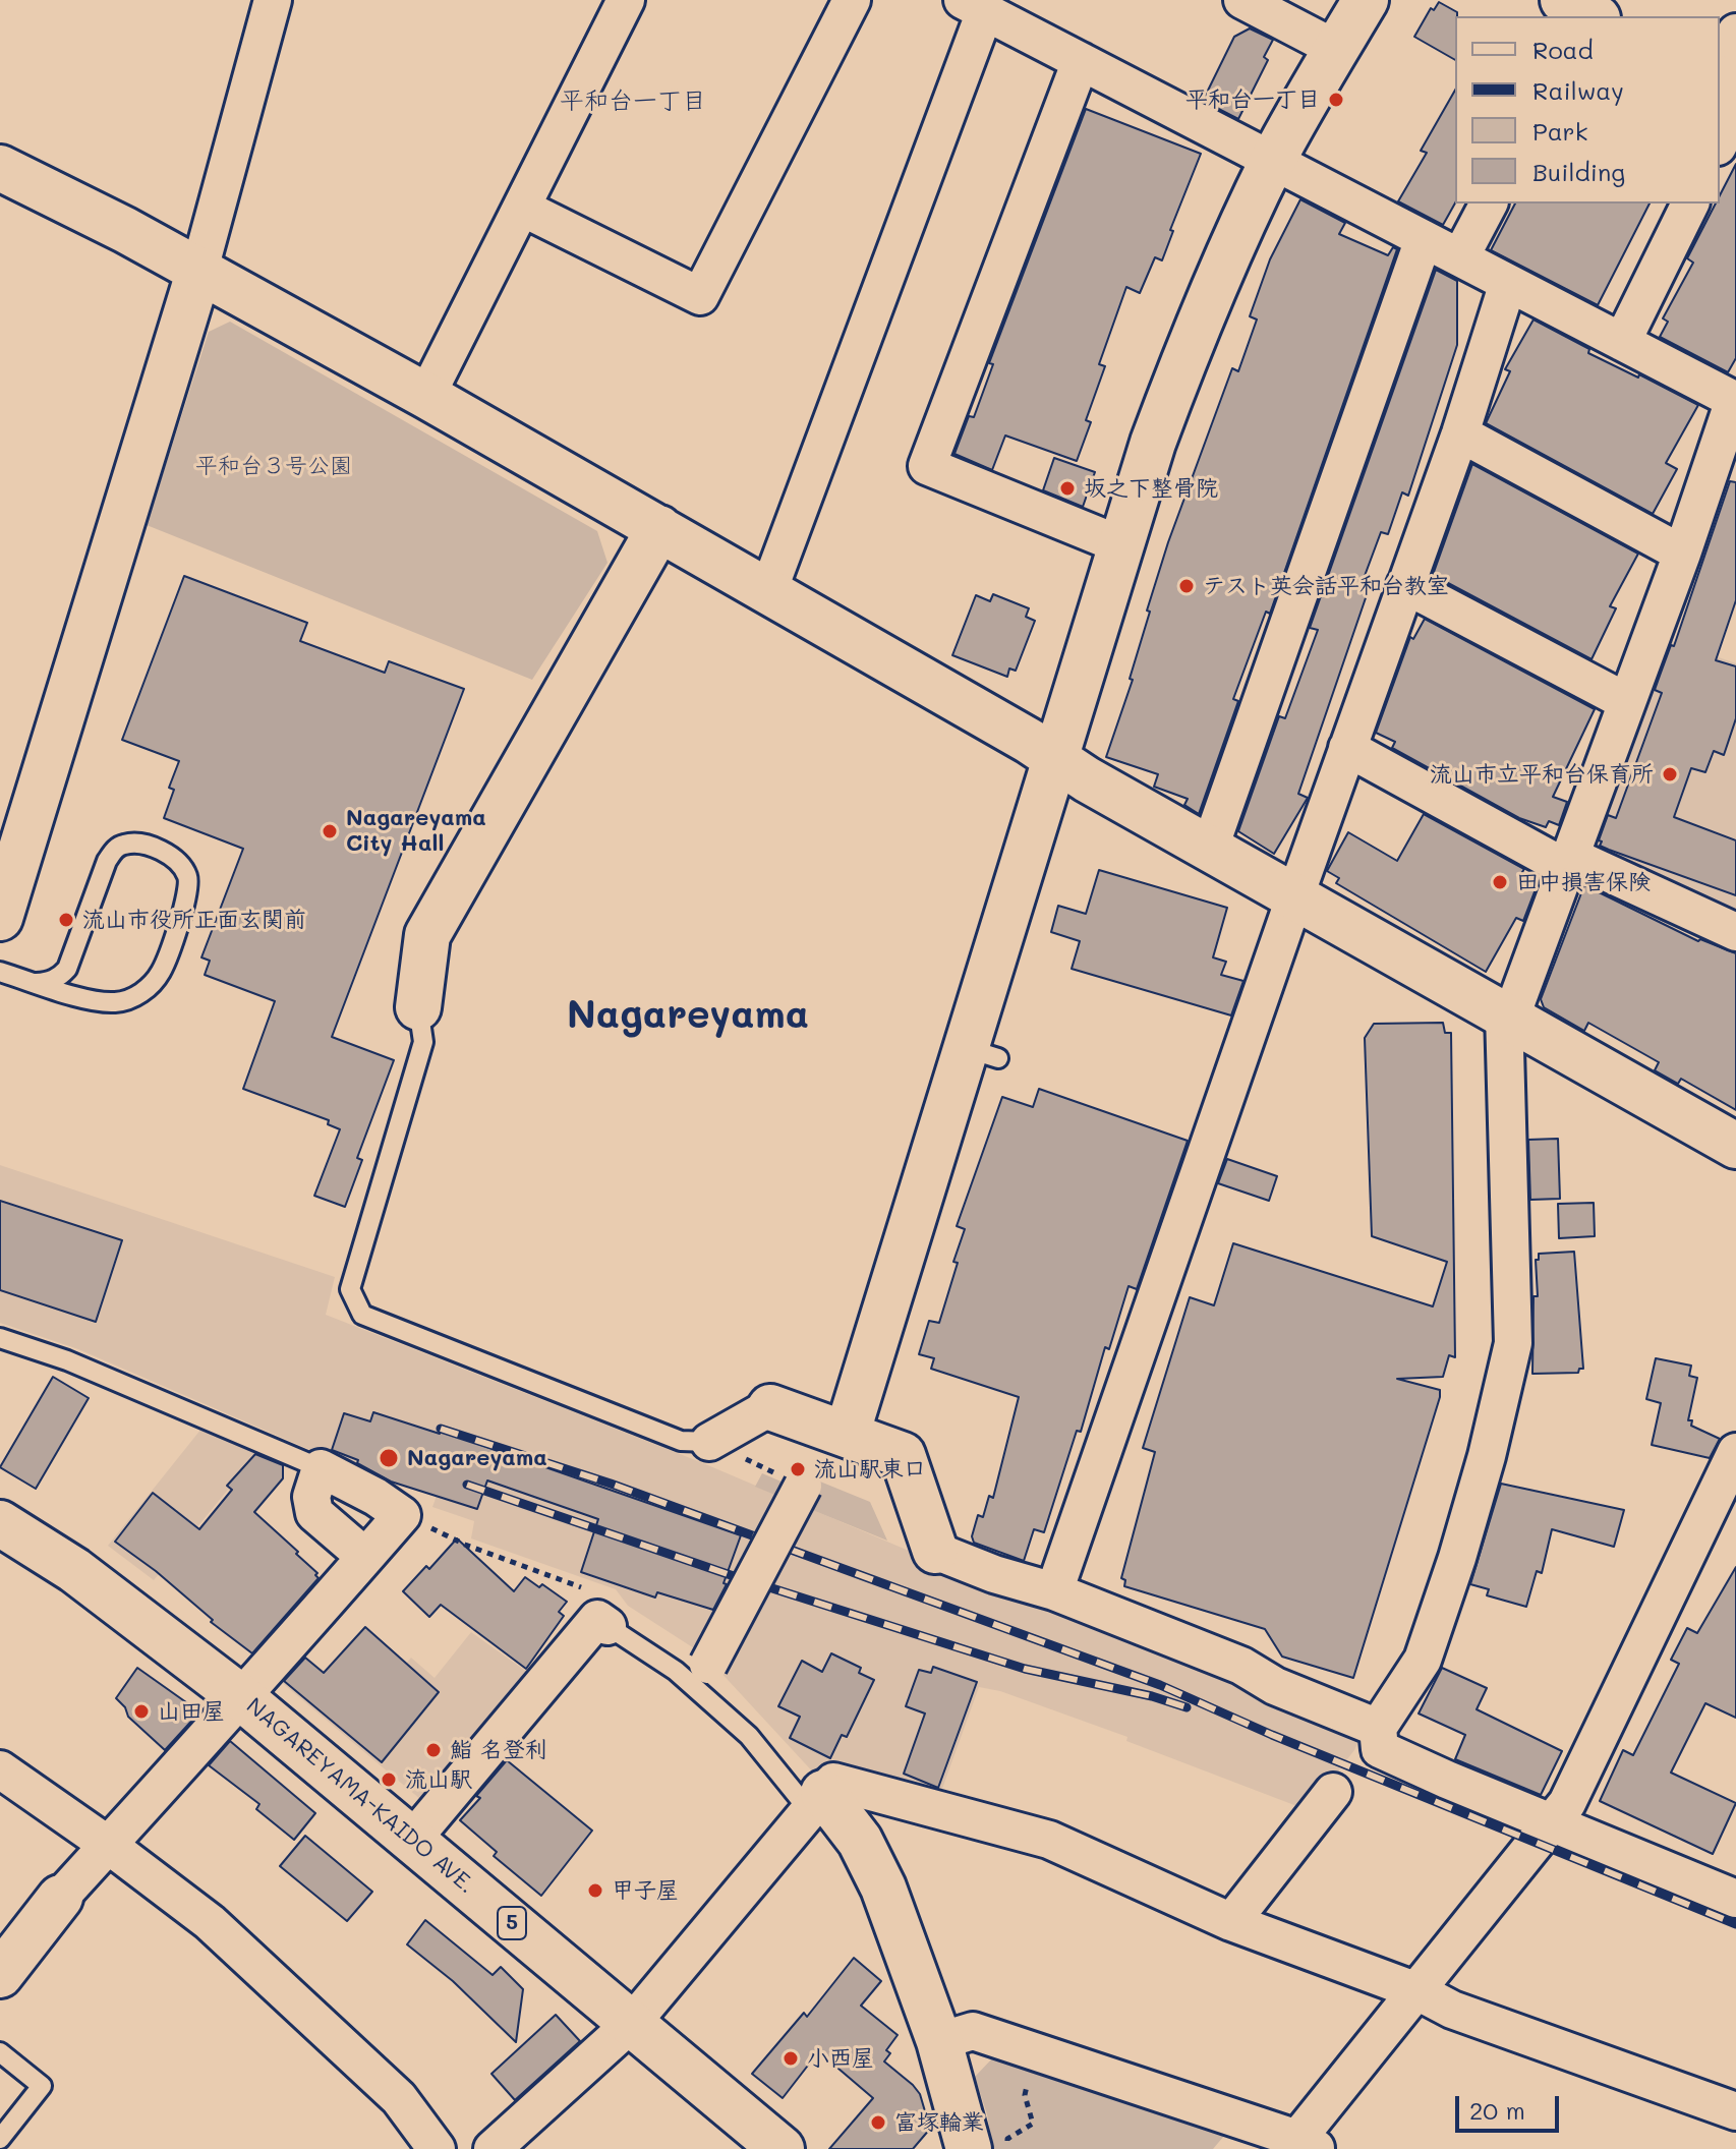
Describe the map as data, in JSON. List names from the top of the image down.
{
  "streets": {
    "street": ["NAGAREYAMA-KAIDO AVE.", "5"]
  },
  "districts": ["平和台一丁目", "Nagareyama"],
  "parks": ["平和台３号公園"],
  "places": [
    "平和台一丁目",
    "坂之下整骨院",
    "テスト英会話平和台教室",
    "流山市立平和台保育所",
    "Nagareyama City Hall",
    "田中損害保険",
    "流山市役所正面玄関前",
    "Nagareyama",
    "流山駅東口",
    "山田屋",
    "鮨 名登利",
    "流山駅",
    "甲子屋",
    "小西屋",
    "富塚輪業"
  ],
  "legend": [
    "Road",
    "Railway",
    "Park",
    "Building"
  ],
  "scale_bar": "20 m"
}
